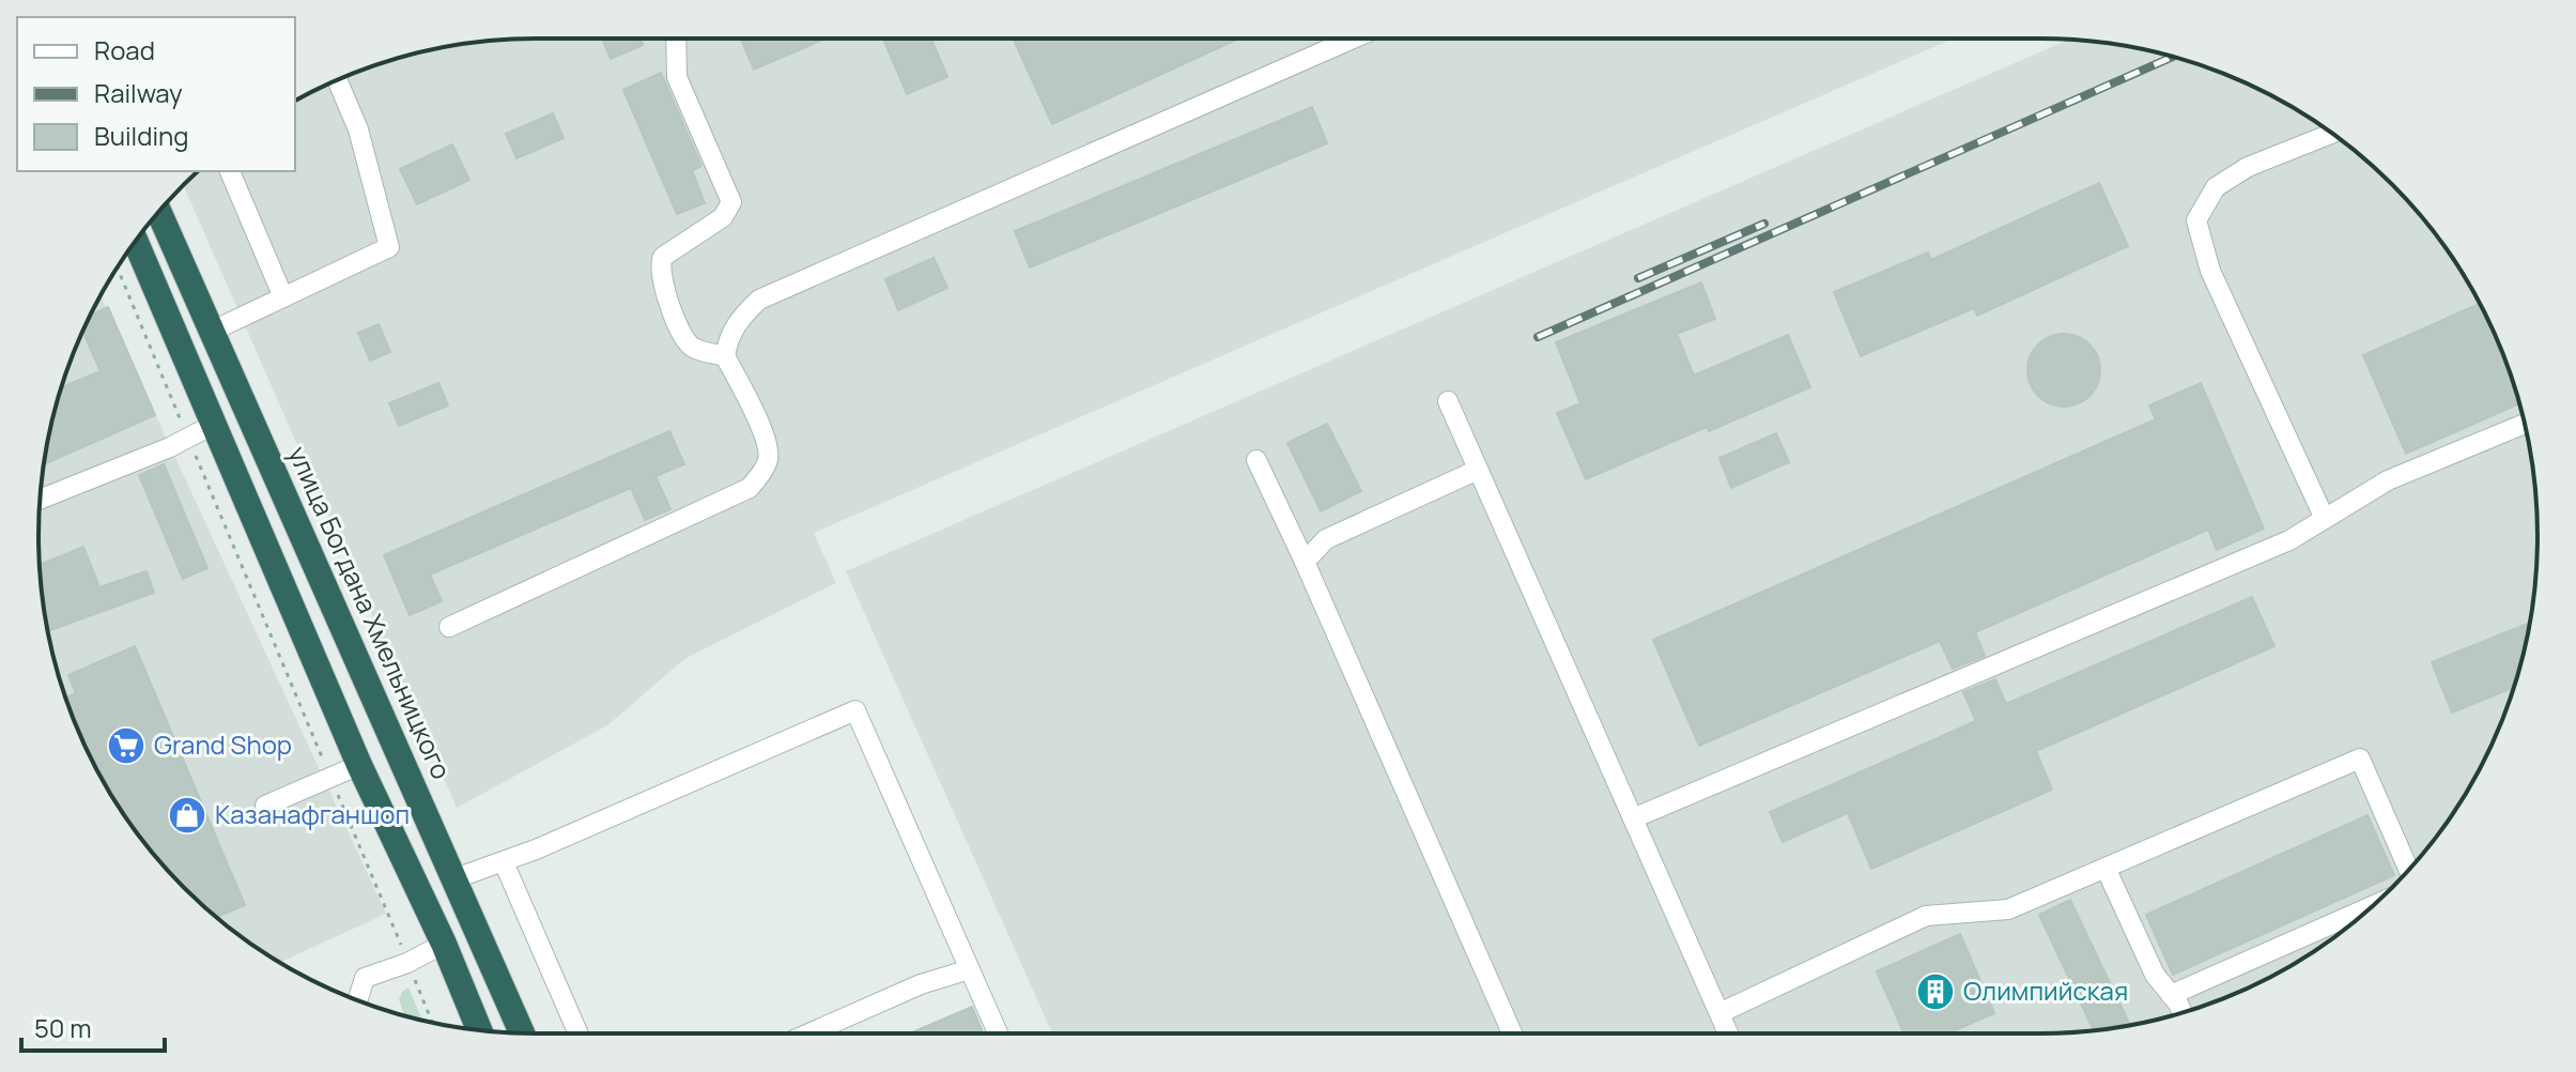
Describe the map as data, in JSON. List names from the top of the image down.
{
  "streets": {
    "highway": ["улица Богдана Хмельницкого"]
  },
  "places": {
    "supermarket": ["Grand Shop"],
    "shop": ["Казанафганшоп"],
    "building": ["Олимпийская"]
  },
  "legend": ["Road", "Railway", "Building"],
  "scale_bar": "50 m"
}
